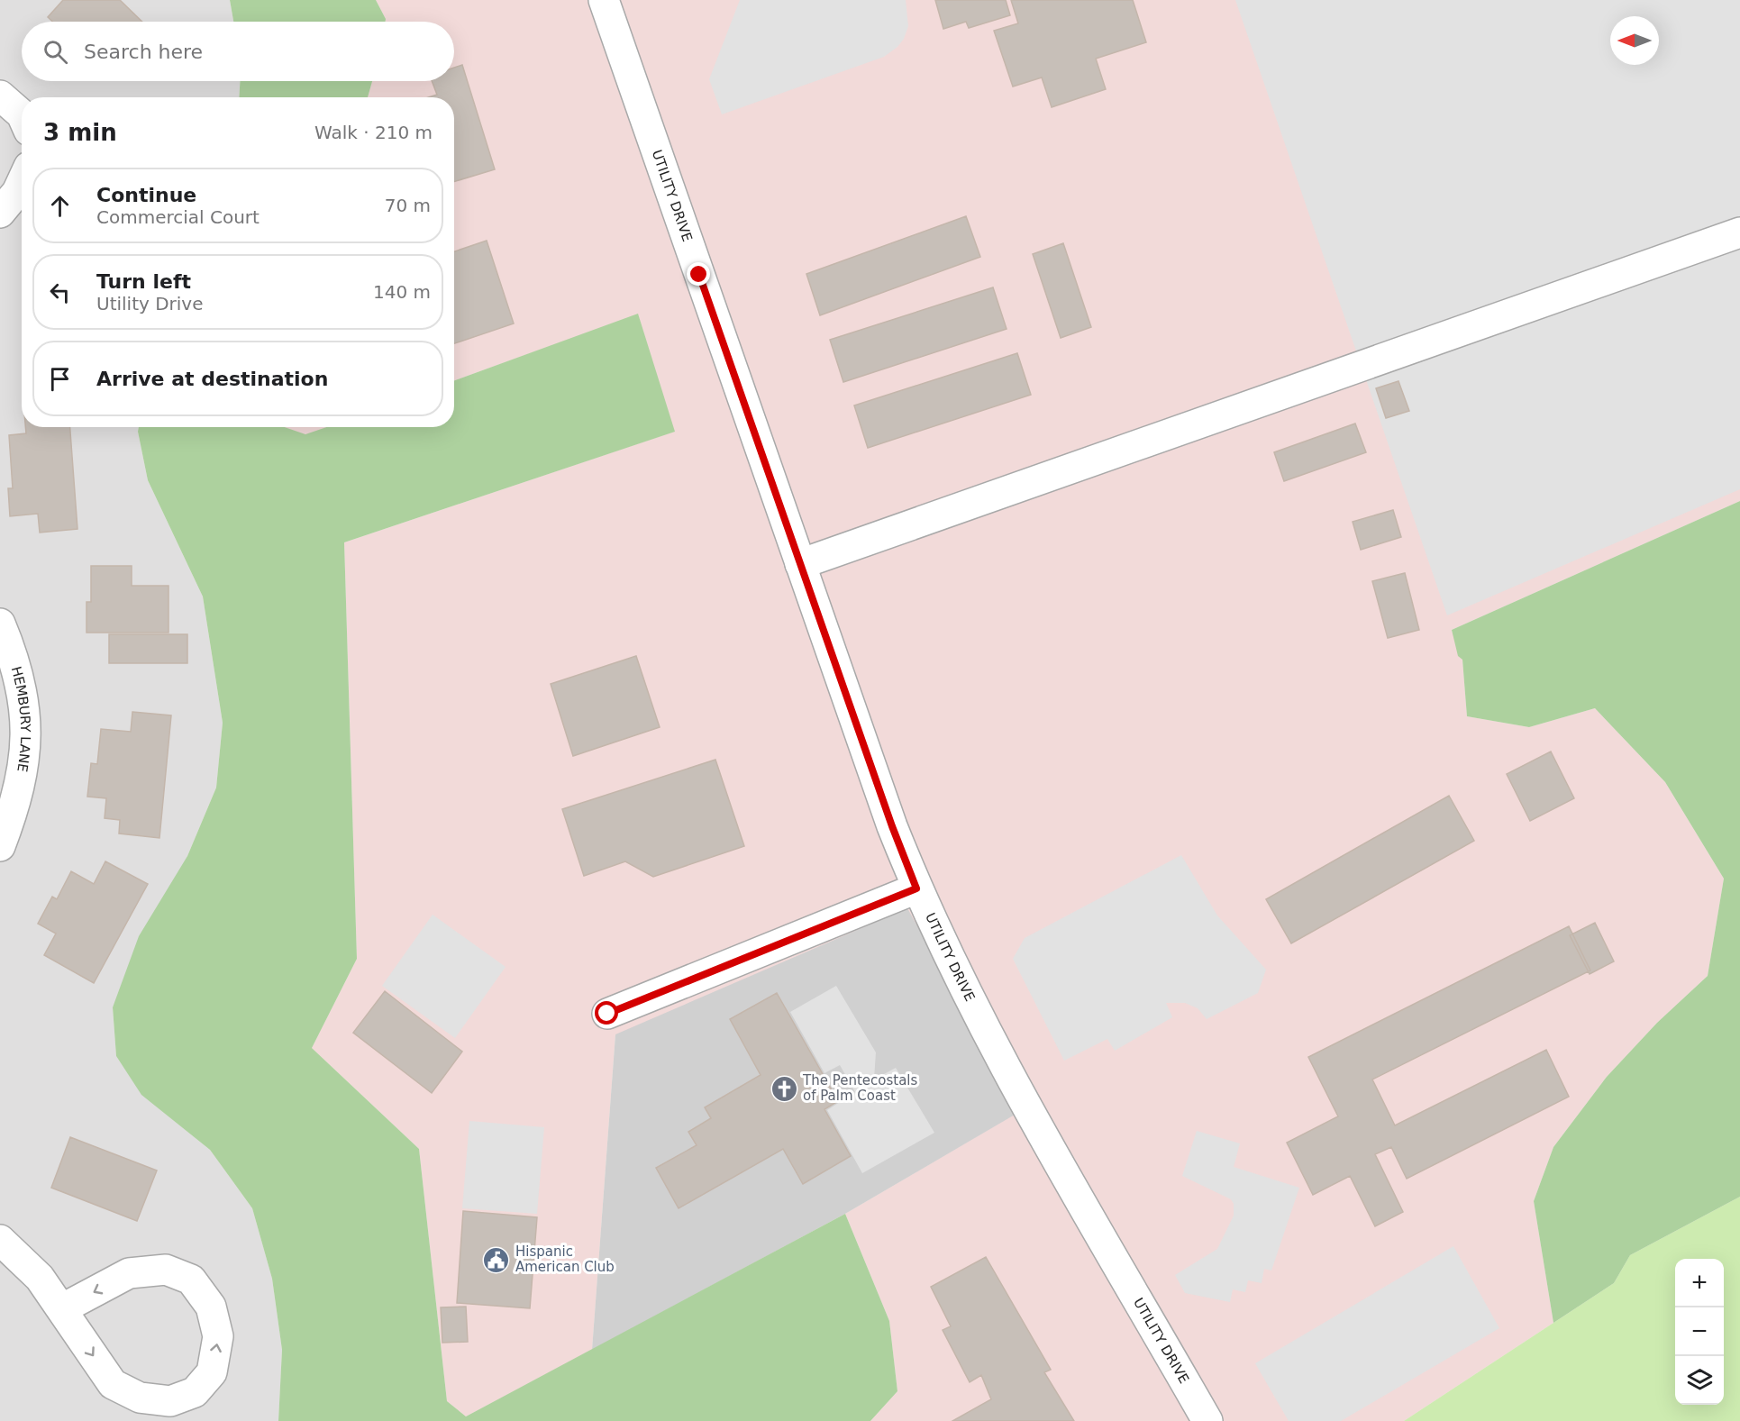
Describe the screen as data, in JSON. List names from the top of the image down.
{
  "streets": {
    "street": ["UTILITY DRIVE", "HEMBURY LANE"]
  },
  "places": {
    "church": ["The Pentecostals of Palm Coast"],
    "public building": ["Hispanic American Club"]
  },
  "north": "left",
  "page": {
    "search": "Search here",
    "heading": ["3 min", "Walk · 210 m"],
    "list": [
      ["Continue", "Commercial Court", "70 m"],
      ["Turn left", "Utility Drive", "140 m"],
      "Arrive at destination"
    ],
    "map_buttons": ["+", "−"]
  }
}
